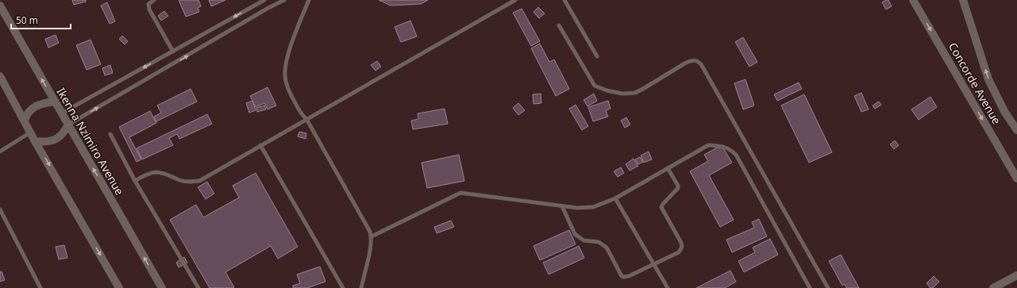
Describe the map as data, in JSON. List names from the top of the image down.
{
  "streets": {
    "street": ["Concorde Avenue", "Ikenna Nzimiro Avenue"]
  },
  "scale_bar": "50 m"
}
